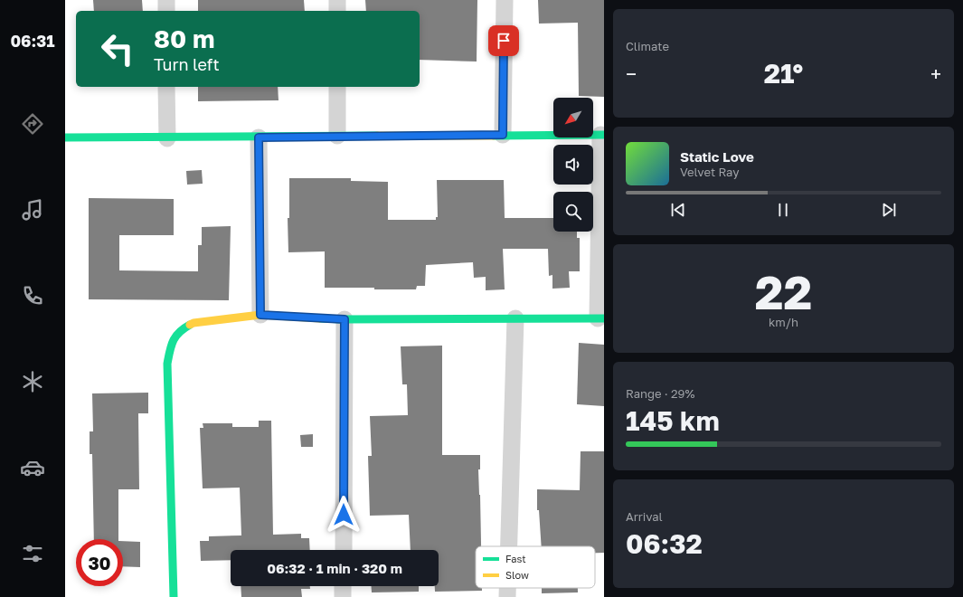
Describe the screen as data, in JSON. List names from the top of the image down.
{
  "legend": ["Fast", "Slow"],
  "north": "bottom left",
  "page": {
    "tabs": "06:31",
    "tile": [
      "Climate",
      ["22", "km/h"],
      ["Range · 29%", "145 km"],
      ["Arrival", "06:32"]
    ],
    "turn": ["80 m", "Turn left"],
    "heat": ["−", "21°", "+"],
    "song": ["Static Love", "Velvet Ray"],
    "limit": "30",
    "trip": "06:32 · 1 min · 320 m"
  }
}
